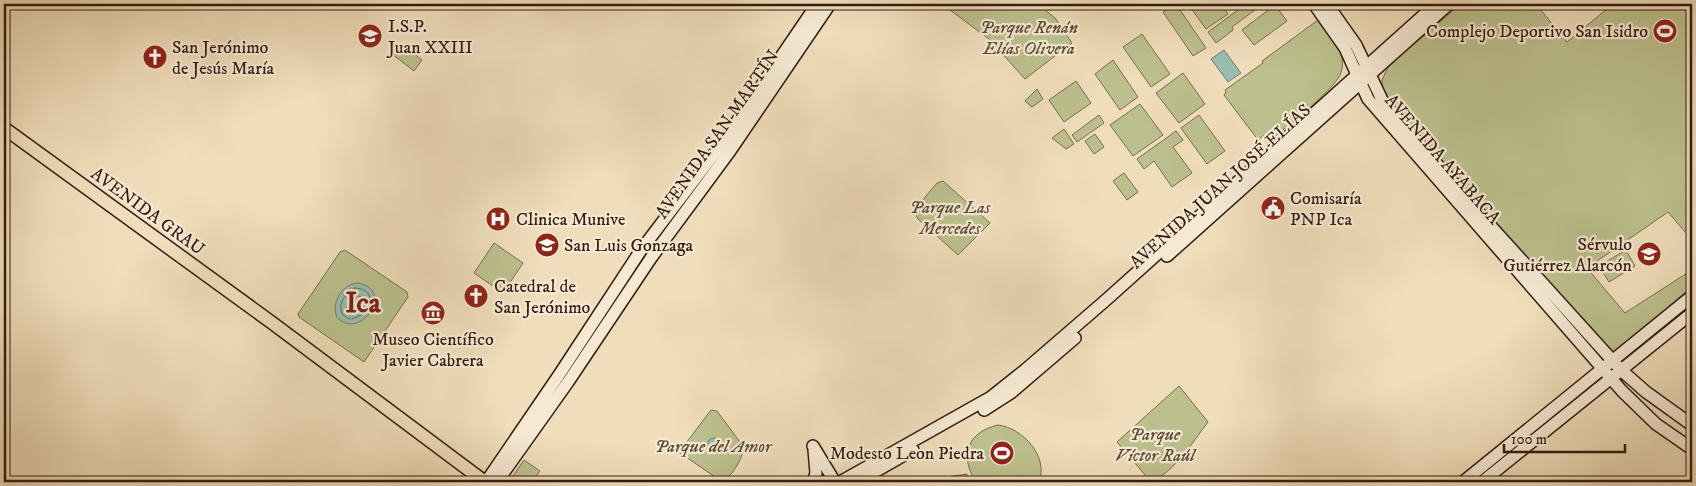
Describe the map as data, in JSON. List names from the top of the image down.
{
  "streets": {
    "main road": ["AVENIDA GRAU"],
    "street": ["AVENIDA SAN MARTÍN", "AVENIDA AYABACA", "AVENIDA JUAN JOSÉ ELÍAS"]
  },
  "crossings": [
    ["AVENIDA SAN MARTÍN", "AVENIDA GRAU"],
    ["AVENIDA AYABACA", "AVENIDA JUAN JOSÉ ELÍAS"]
  ],
  "districts": ["Ica"],
  "parks": [
    "Parque Renán Elías Olivera",
    "Parque Las Mercedes",
    "Parque Víctor Raúl",
    "Parque del Amor"
  ],
  "places": {
    "sports": ["Complejo Deportivo San Isidro", "Modesto Leon Piedra"],
    "school or university": ["I.S.P. Juan XXIII", "San Luis Gonzaga", "Sérvulo Gutiérrez Alarcón"],
    "church": ["San Jerónimo de Jesús María", "Catedral de San Jerónimo"],
    "public building": ["Comisaría PNP Ica"],
    "hospital": ["Clinica Munive"],
    "museum": ["Museo Científico Javier Cabrera"]
  },
  "scale_bar": "100 m"
}
